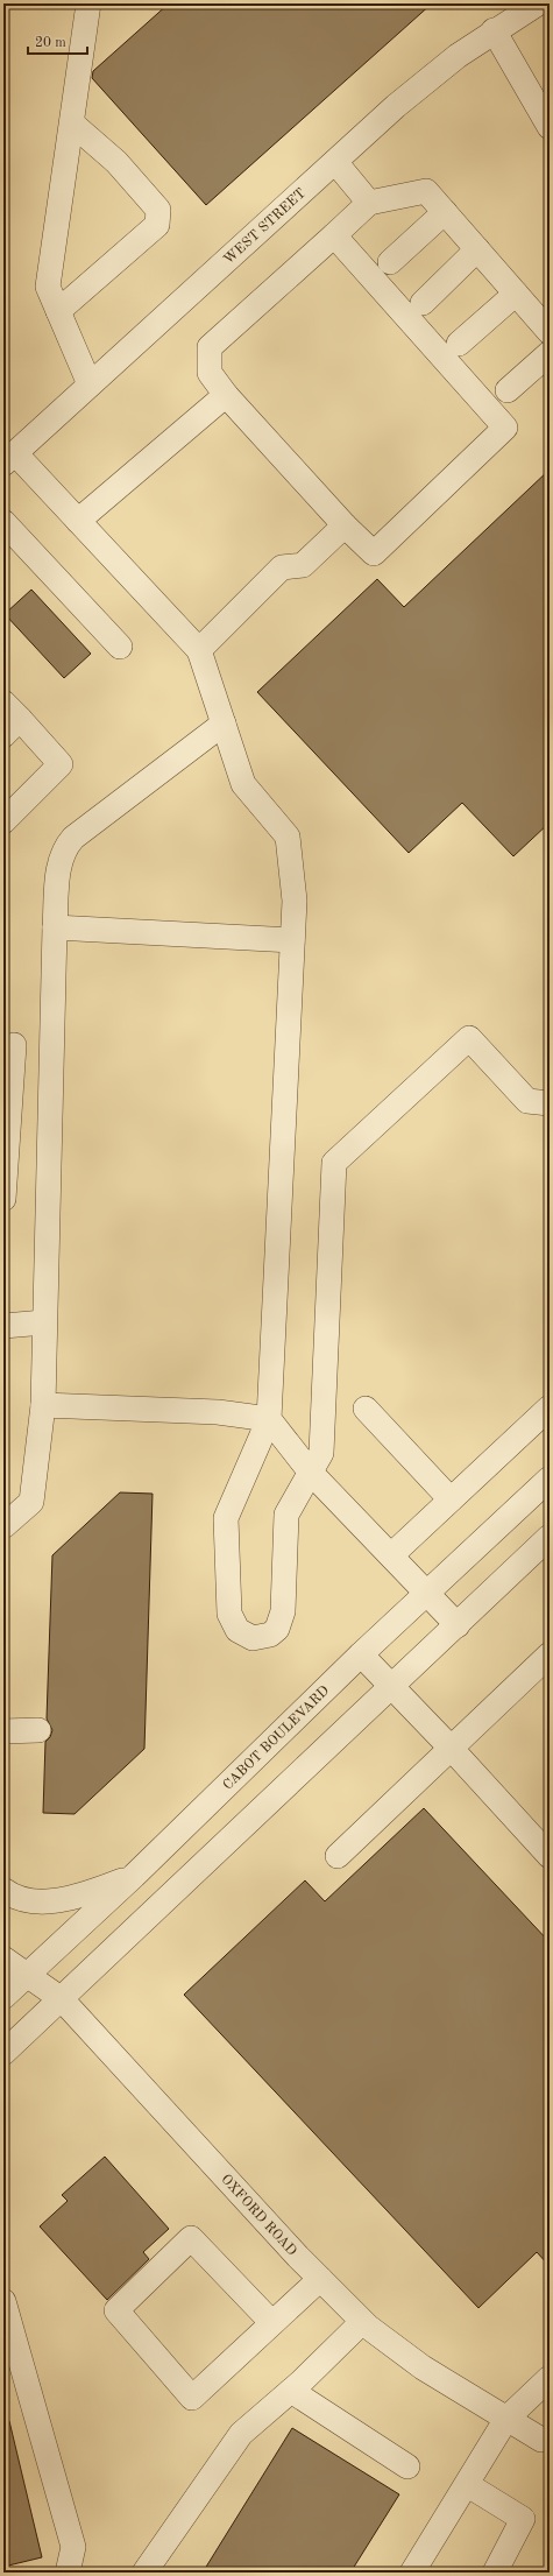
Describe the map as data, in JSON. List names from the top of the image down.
{
  "streets": {
    "street": ["WEST STREET", "CABOT BOULEVARD", "OXFORD ROAD"]
  },
  "crossings": [
    ["CABOT BOULEVARD", "OXFORD ROAD"]
  ],
  "scale_bar": "20 m"
}
